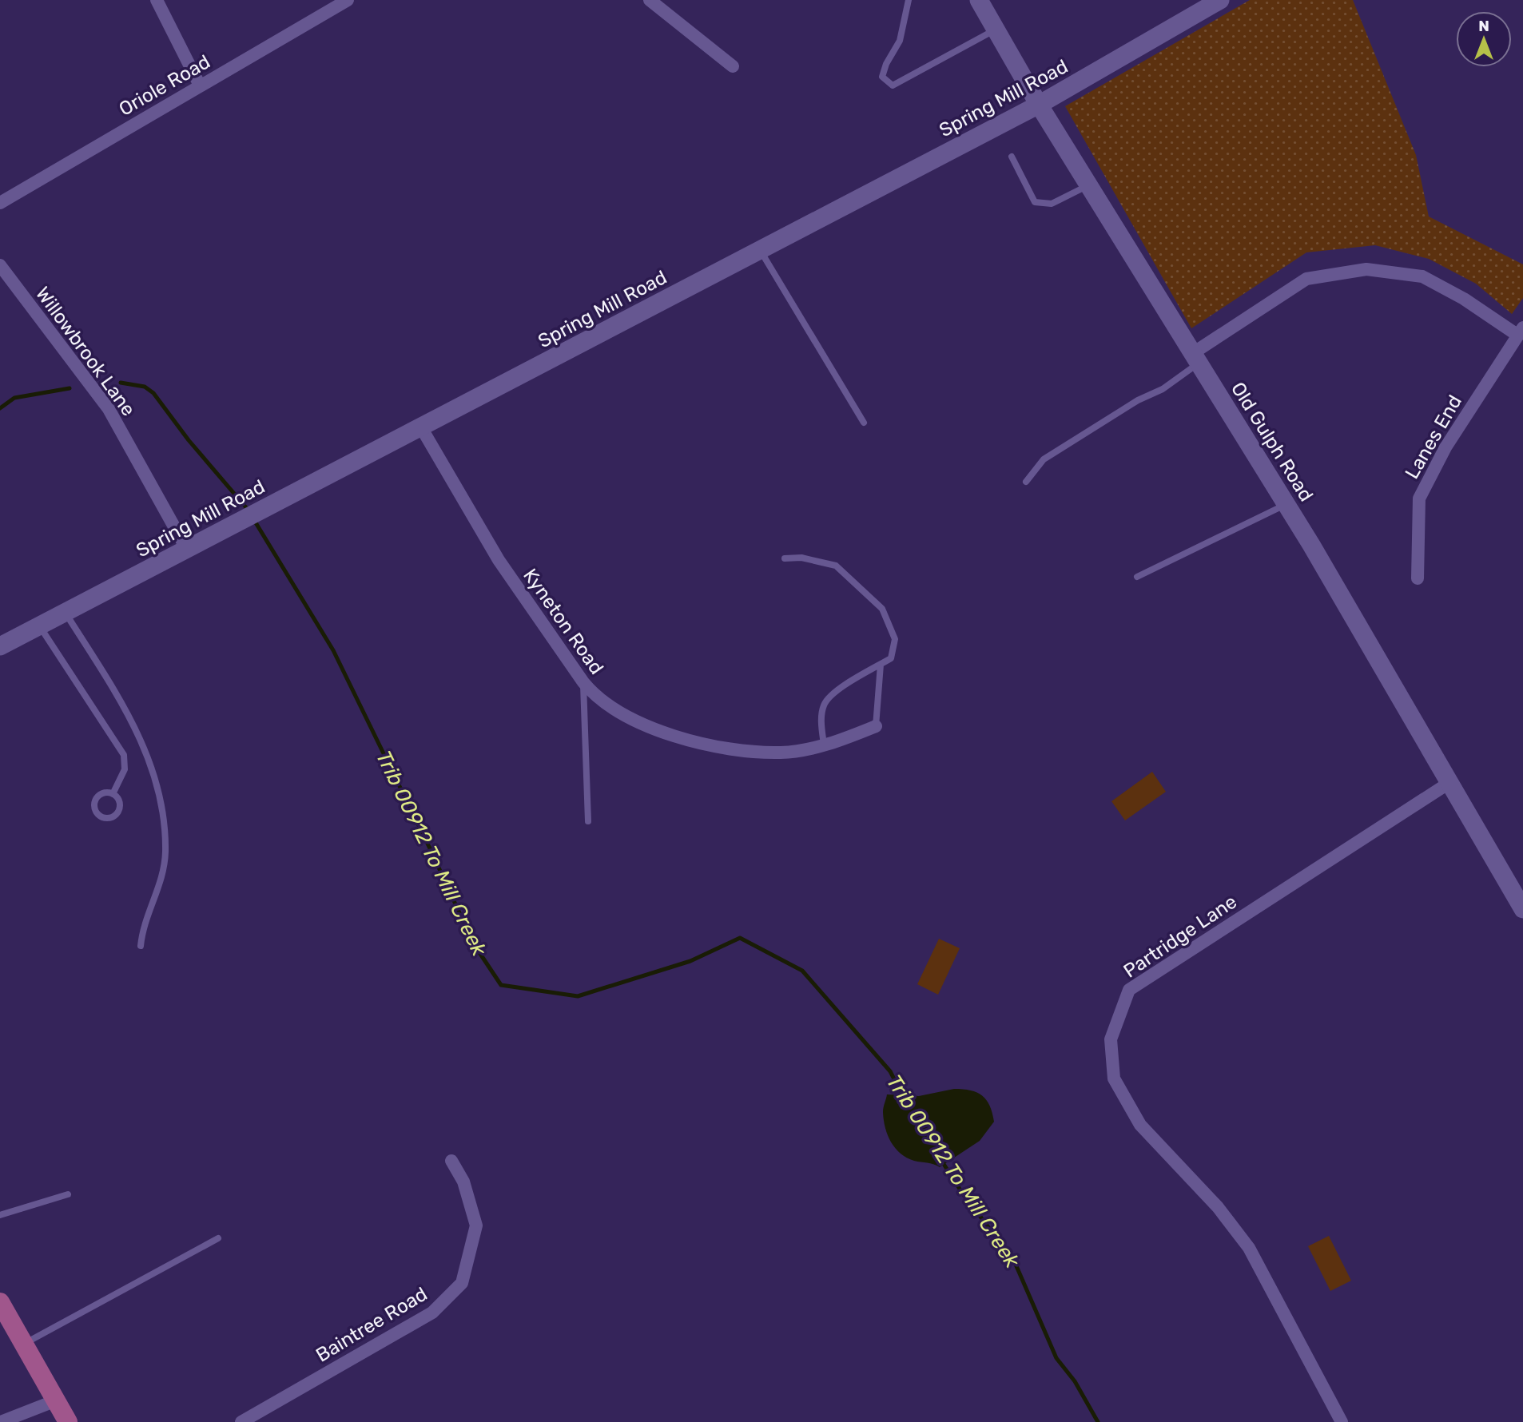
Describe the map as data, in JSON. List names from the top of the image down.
{
  "streets": {
    "main road": ["Spring Mill Road", "Old Gulph Road"],
    "street": [
      "Oriole Road",
      "Willowbrook Lane",
      "Lanes End",
      "Kyneton Road",
      "Partridge Lane",
      "Baintree Road"
    ]
  },
  "crossings": [
    ["Spring Mill Road", "Willowbrook Lane"],
    ["Spring Mill Road", "Old Gulph Road"],
    ["Spring Mill Road", "Kyneton Road"],
    ["Old Gulph Road", "Partridge Lane"]
  ],
  "water": ["Trib 00912 To Mill Creek"],
  "north": "top"
}
